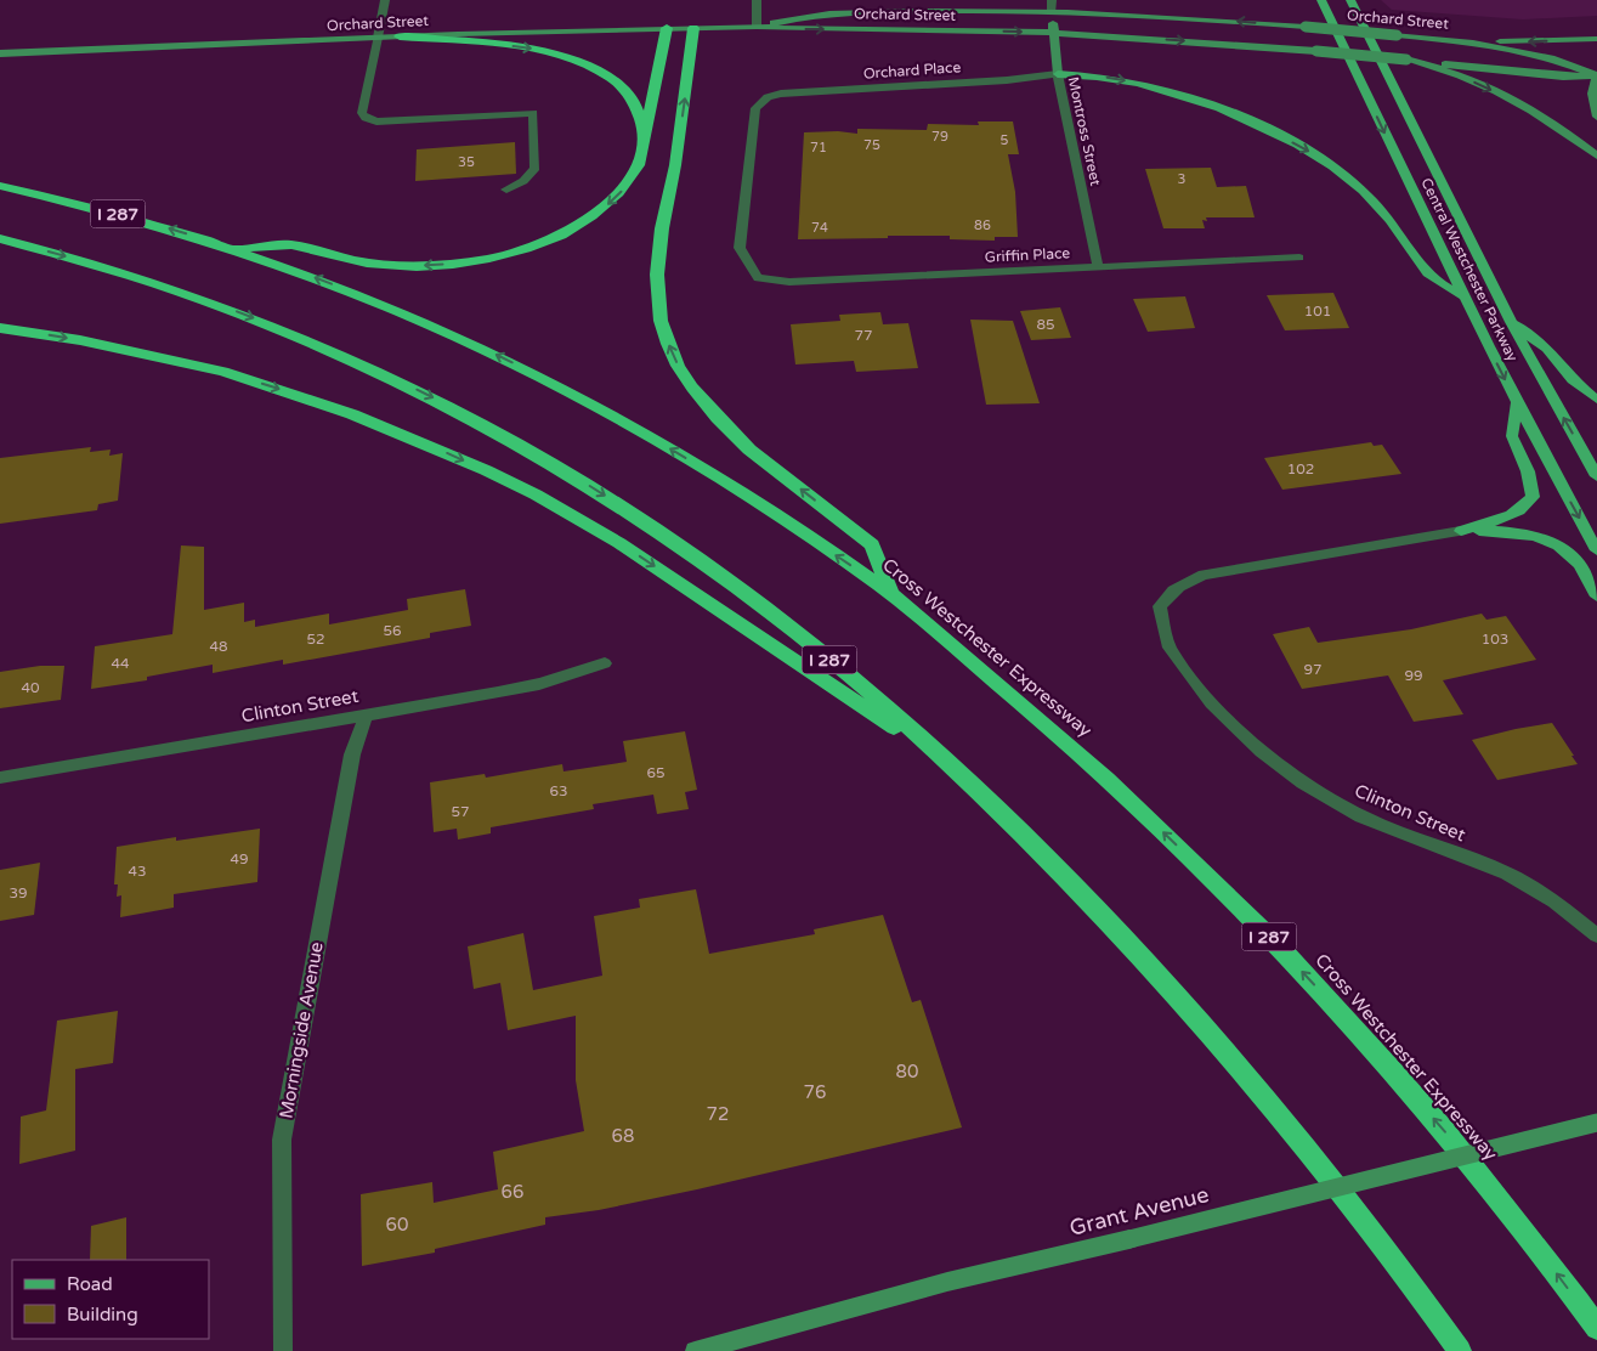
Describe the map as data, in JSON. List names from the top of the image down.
{
  "streets": {
    "highway": ["I 287", "Cross Westchester Expressway"],
    "main road": ["Central Westchester Parkway"],
    "street": [
      "Orchard Street",
      "Orchard Place",
      "Montross Street",
      "Griffin Place",
      "Clinton Street",
      "Morningside Avenue",
      "Grant Avenue"
    ]
  },
  "crossings": [
    ["Orchard Street", "Montross Street"],
    ["Orchard Place", "Montross Street"],
    ["Orchard Place", "Griffin Place"],
    ["Montross Street", "Griffin Place"],
    ["Clinton Street", "Morningside Avenue"]
  ],
  "house_numbers": [
    "79",
    "5",
    "75",
    "71",
    "35",
    "3",
    "86",
    "74",
    "101",
    "85",
    "77",
    "102",
    "56",
    "52",
    "103",
    "48",
    "44",
    "97",
    "99",
    "40",
    "65",
    "63",
    "57",
    "49",
    "43",
    "39",
    "80",
    "76",
    "72",
    "68",
    "66",
    "60"
  ],
  "legend": ["Road", "Building"]
}
